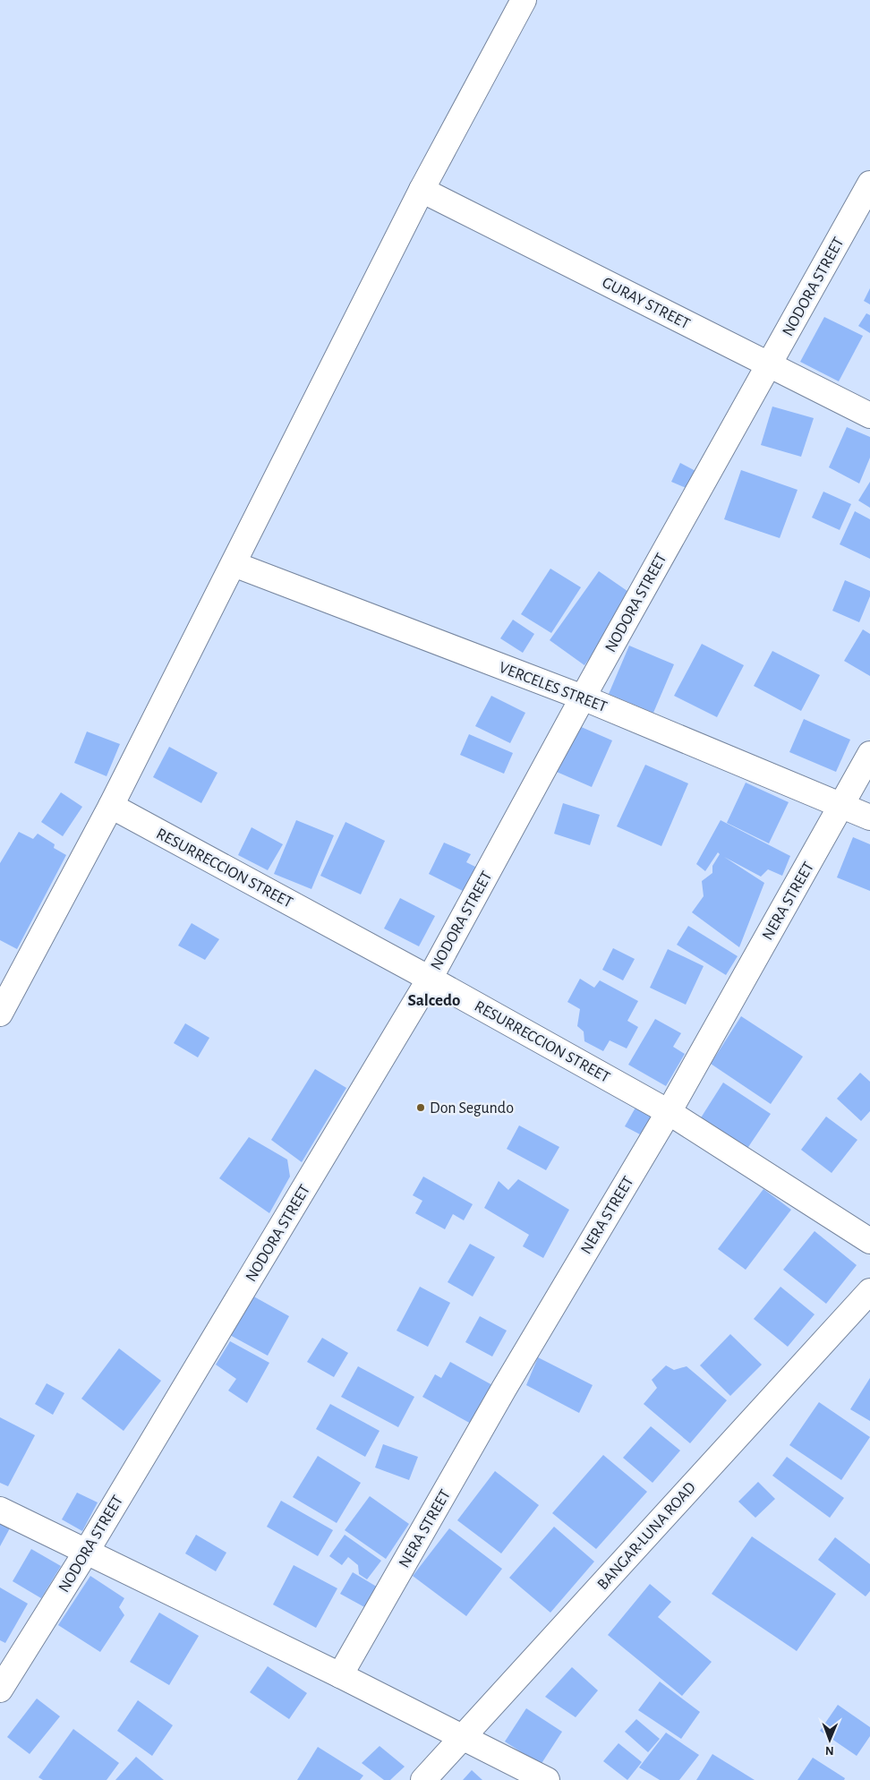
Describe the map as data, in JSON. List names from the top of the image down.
{
  "streets": {
    "street": [
      "NODORA STREET",
      "GURAY STREET",
      "VERCELES STREET",
      "RESURRECCION STREET",
      "NERA STREET",
      "BANGAR-LUNA ROAD"
    ]
  },
  "crossings": [
    ["NODORA STREET", "GURAY STREET"],
    ["NODORA STREET", "VERCELES STREET"],
    ["NODORA STREET", "RESURRECCION STREET"],
    ["VERCELES STREET", "NERA STREET"],
    ["RESURRECCION STREET", "NERA STREET"]
  ],
  "districts": ["Salcedo"],
  "places": ["Don Segundo"],
  "north": "bottom"
}
